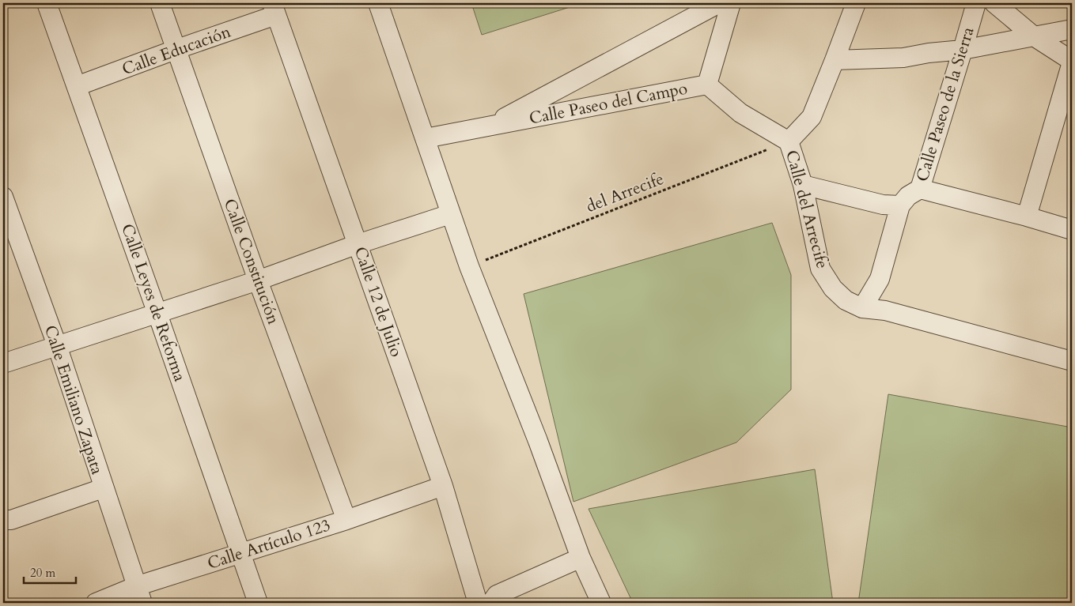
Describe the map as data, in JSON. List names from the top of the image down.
{
  "streets": {
    "street": [
      "Calle Educación",
      "Calle Paseo del Campo",
      "Calle Paseo de la Sierra",
      "Calle del Arrecife",
      "Calle Constitución",
      "Calle 12 de Julio",
      "Calle Leyes de Reforma",
      "Calle Emiliano Zapata",
      "Calle Artículo 123"
    ],
    "path": ["del Arrecife"]
  },
  "crossings": [
    ["Calle Educación", "Calle Constitución"],
    ["Calle Educación", "Calle 12 de Julio"],
    ["Calle Educación", "Calle Leyes de Reforma"],
    ["Calle Paseo del Campo", "Calle del Arrecife"],
    ["del Arrecife", "Calle del Arrecife"],
    ["Calle Constitución", "Calle Artículo 123"],
    ["Calle 12 de Julio", "Calle Artículo 123"],
    ["Calle Leyes de Reforma", "Calle Artículo 123"],
    ["Calle Emiliano Zapata", "Calle Artículo 123"]
  ],
  "scale_bar": "20 m"
}
